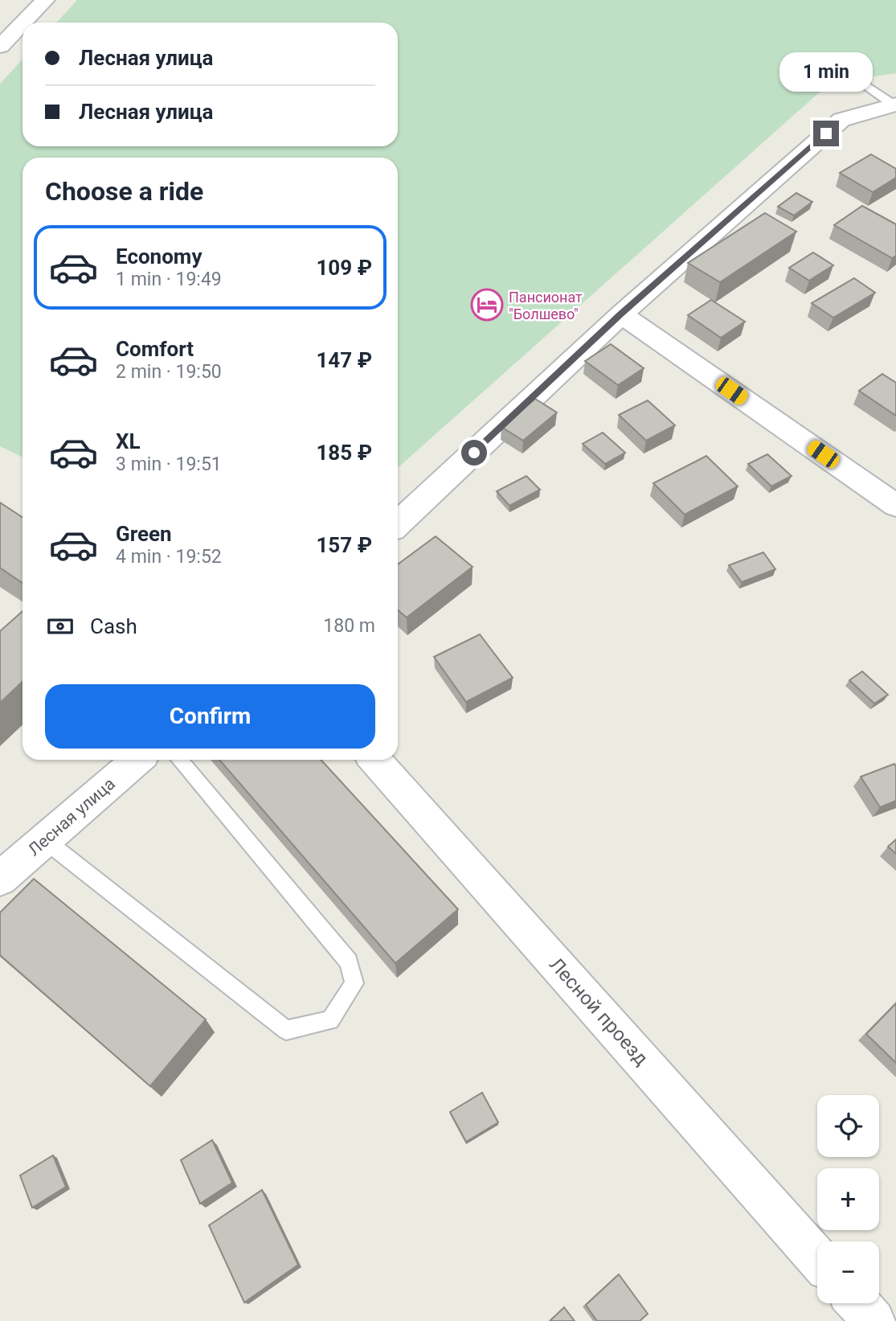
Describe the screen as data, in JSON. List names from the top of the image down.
{
  "streets": {
    "street": ["Лесная улица", "Лесной проезд"]
  },
  "places": {
    "hotel": ["Пансионат \"Болшево\""]
  },
  "page": {
    "banner": ["Лесная улица", "Лесная улица"],
    "bubble": "1 min",
    "heading": "Choose a ride",
    "list": [
      {
        "name": "Economy",
        "note": "1 min · 19:49",
        "value": "109 ₽"
      },
      {
        "name": "Comfort",
        "note": "2 min · 19:50",
        "value": "147 ₽"
      },
      {
        "name": "XL",
        "note": "3 min · 19:51",
        "value": "185 ₽"
      },
      {
        "name": "Green",
        "note": "4 min · 19:52",
        "value": "157 ₽"
      }
    ],
    "pay": ["Cash", "180 m"],
    "buttons": "Confirm",
    "map_buttons": ["+", "−"]
  }
}
